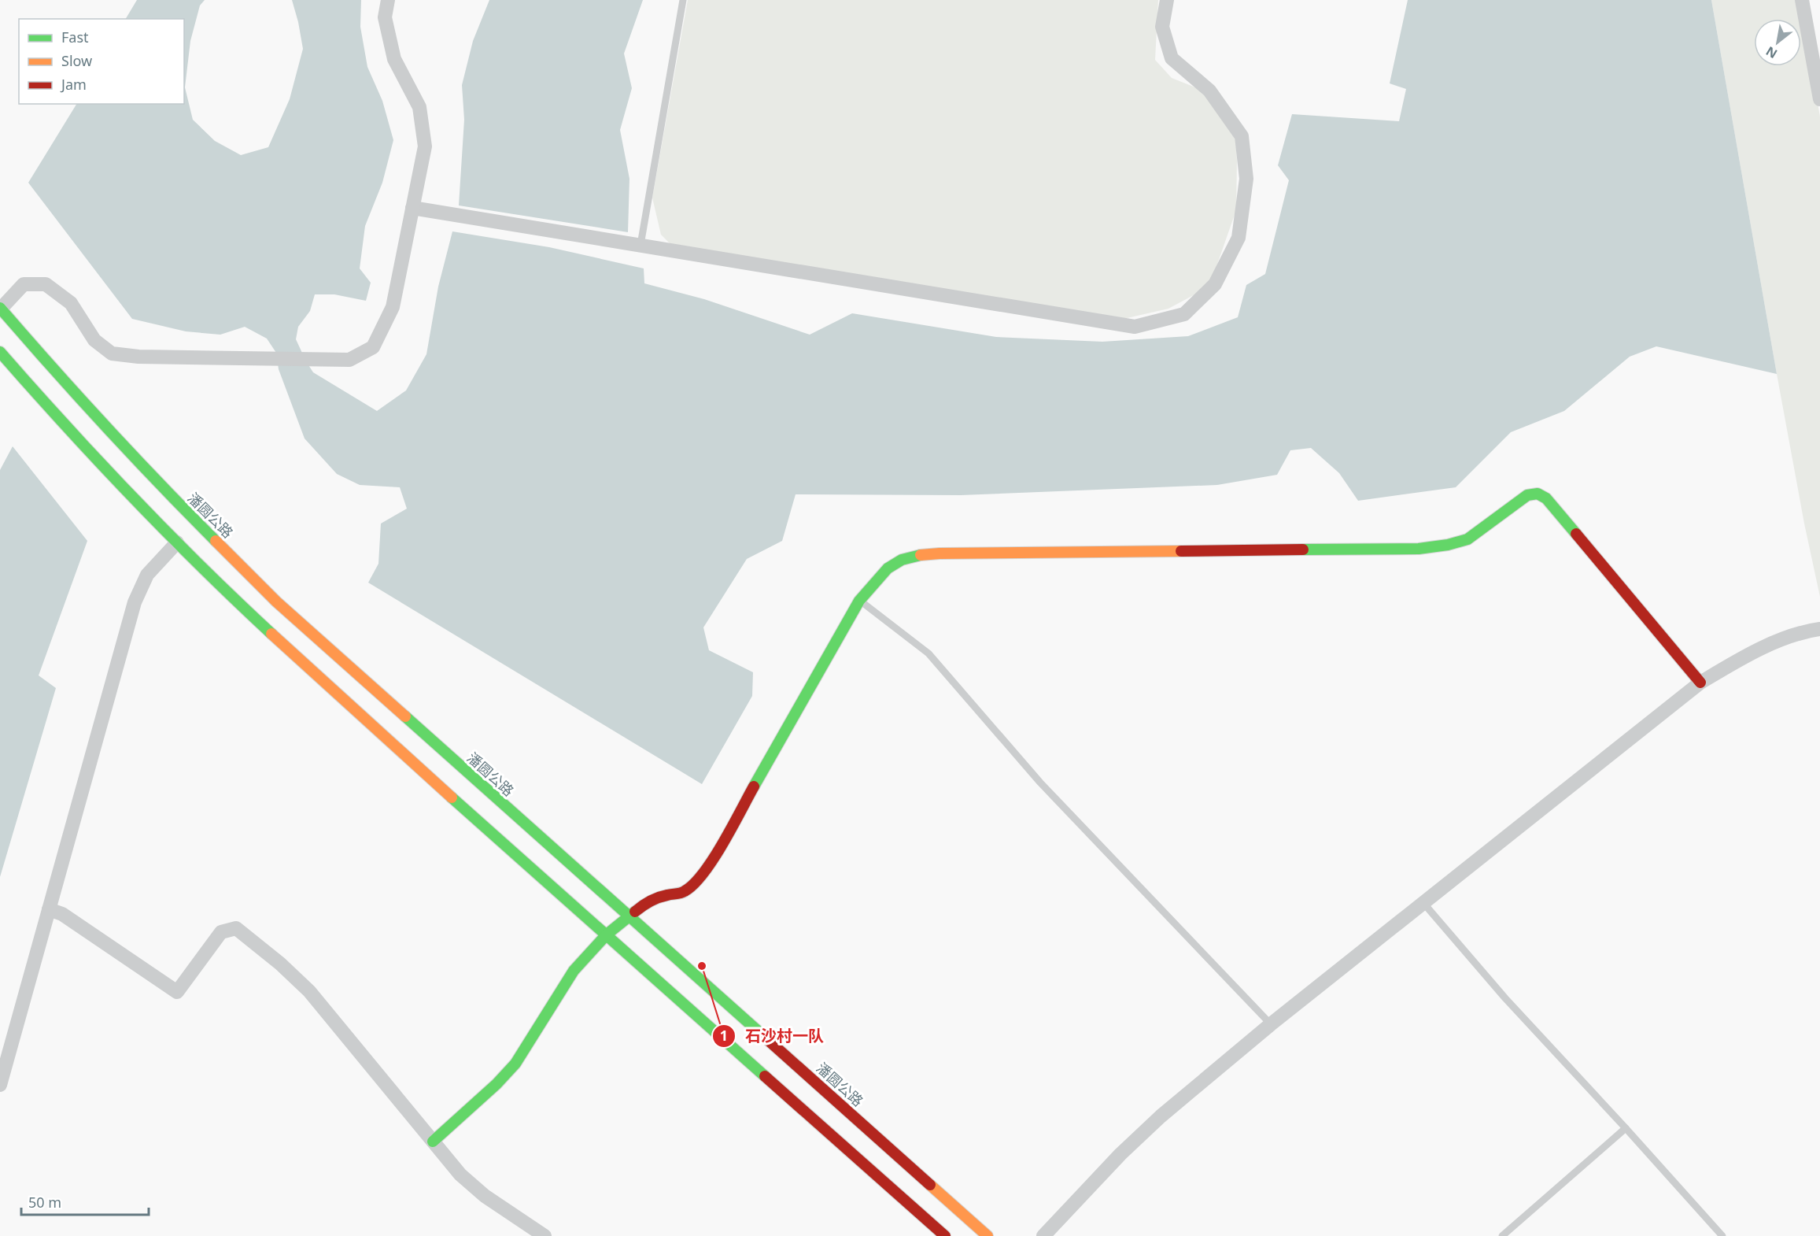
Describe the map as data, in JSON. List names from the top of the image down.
{
  "streets": {
    "main road": ["潘圆公路"]
  },
  "places": ["石沙村一队"],
  "legend": ["Fast", "Slow", "Jam"],
  "scale_bar": "50 m",
  "north": "bottom left"
}
